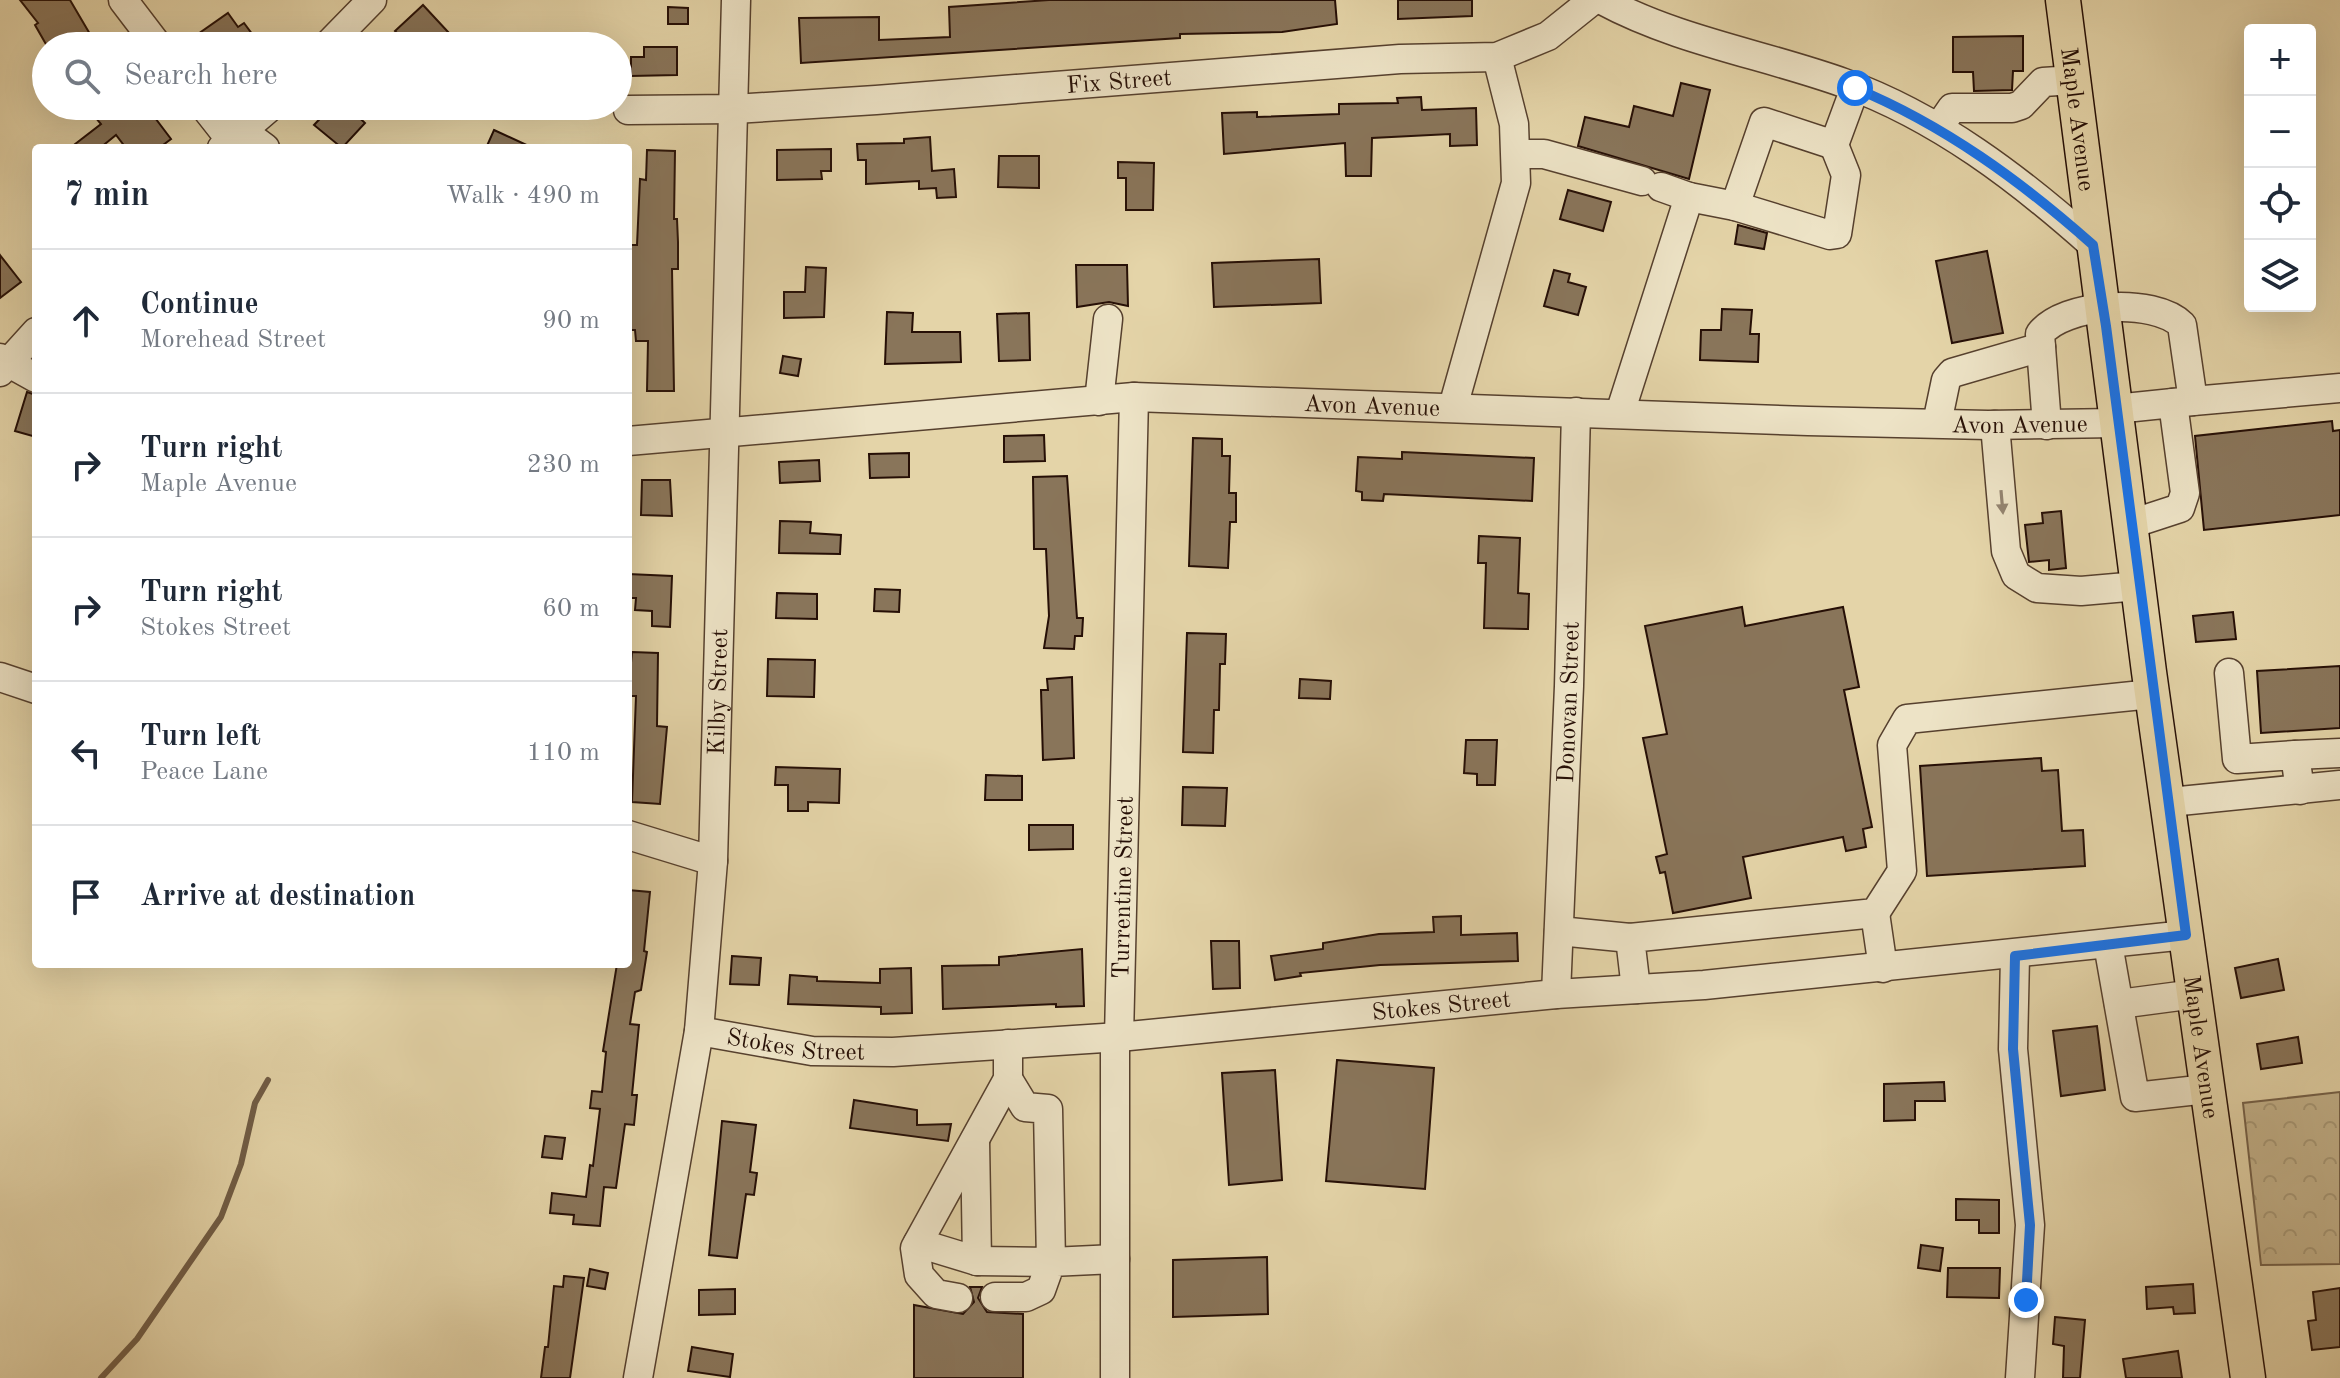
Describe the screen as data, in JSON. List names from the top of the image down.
{
  "streets": {
    "main road": ["Maple Avenue"],
    "street": [
      "Fix Street",
      "Avon Avenue",
      "Kilby Street",
      "Donovan Street",
      "Turrentine Street",
      "Stokes Street"
    ]
  },
  "crossings": [
    ["Fix Street", "Kilby Street"],
    ["Maple Avenue", "Avon Avenue"],
    ["Maple Avenue", "Stokes Street"],
    ["Avon Avenue", "Kilby Street"],
    ["Avon Avenue", "Donovan Street"],
    ["Avon Avenue", "Turrentine Street"],
    ["Kilby Street", "Stokes Street"],
    ["Donovan Street", "Stokes Street"],
    ["Turrentine Street", "Stokes Street"]
  ],
  "page": {
    "map_buttons": ["+", "−"],
    "search": "Search here",
    "heading": ["7 min", "Walk · 490 m"],
    "list": [
      ["Continue", "Morehead Street", "90 m"],
      ["Turn right", "Maple Avenue", "230 m"],
      ["Turn right", "Stokes Street", "60 m"],
      ["Turn left", "Peace Lane", "110 m"],
      "Arrive at destination"
    ]
  }
}
